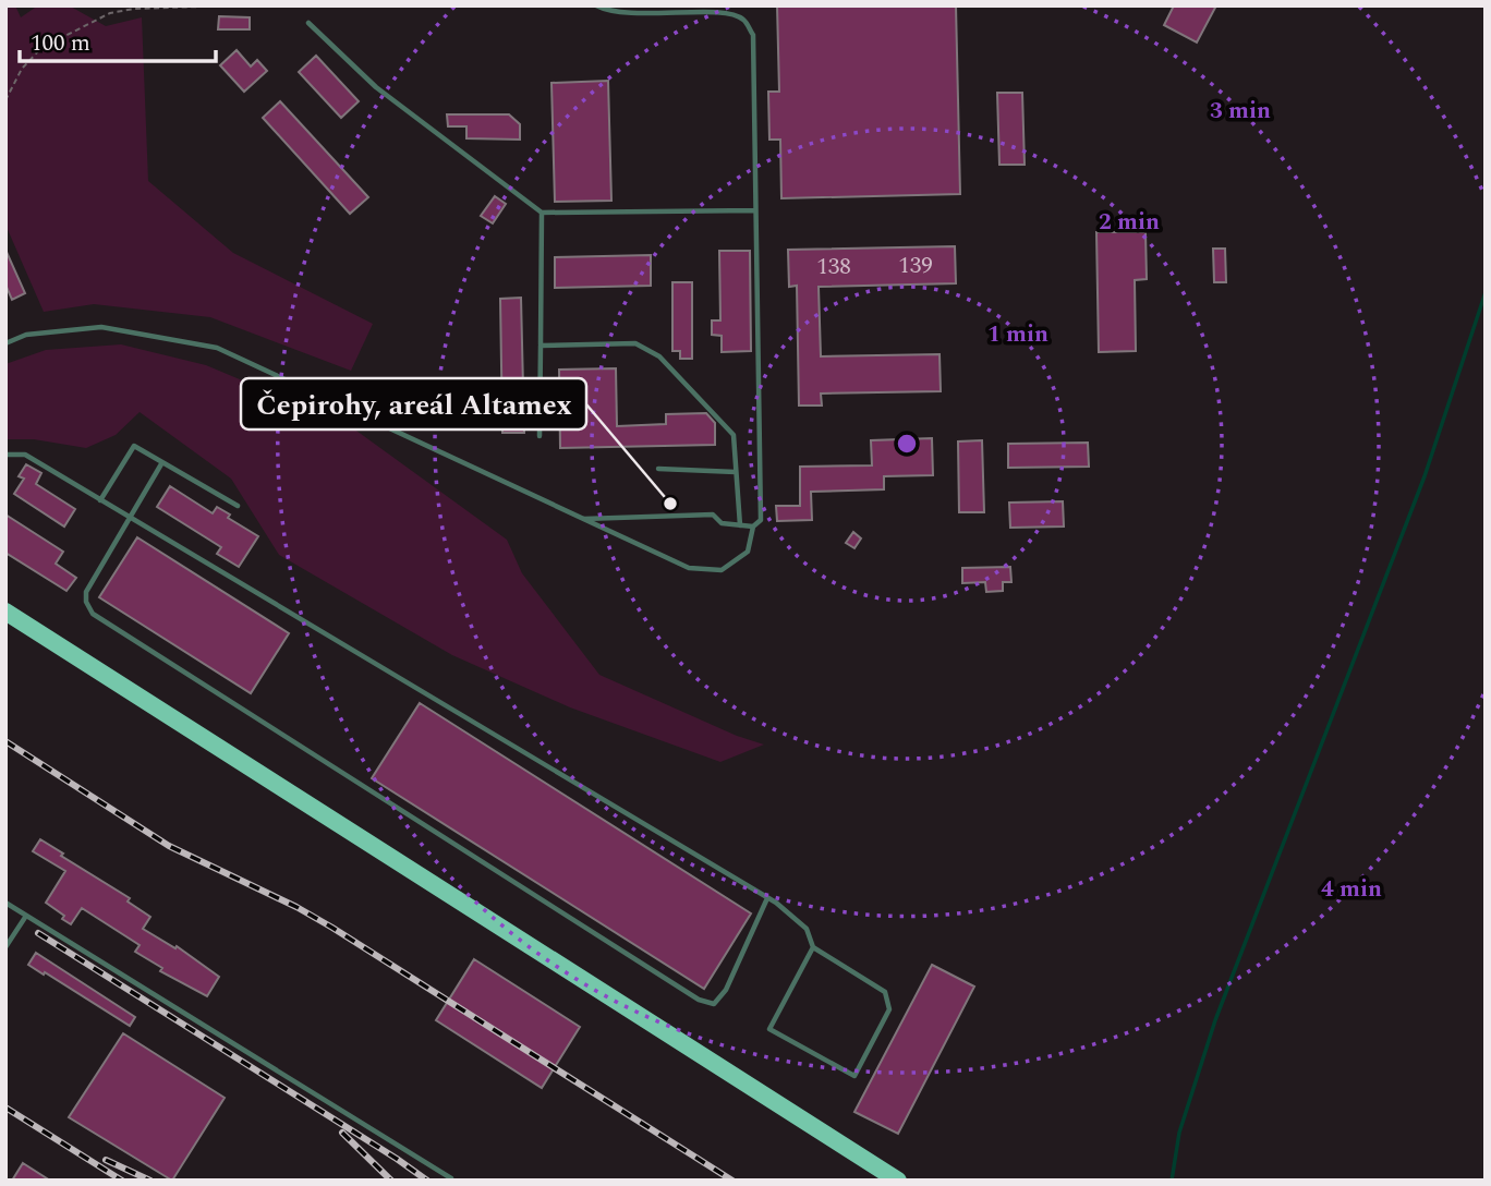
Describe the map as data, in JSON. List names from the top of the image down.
{
  "places": ["Čepirohy, areál Altamex"],
  "house_numbers": ["139", "138"],
  "scale_bar": "100 m",
  "rings": [
    "3 min",
    "2 min",
    "1 min",
    "4 min"
  ]
}
